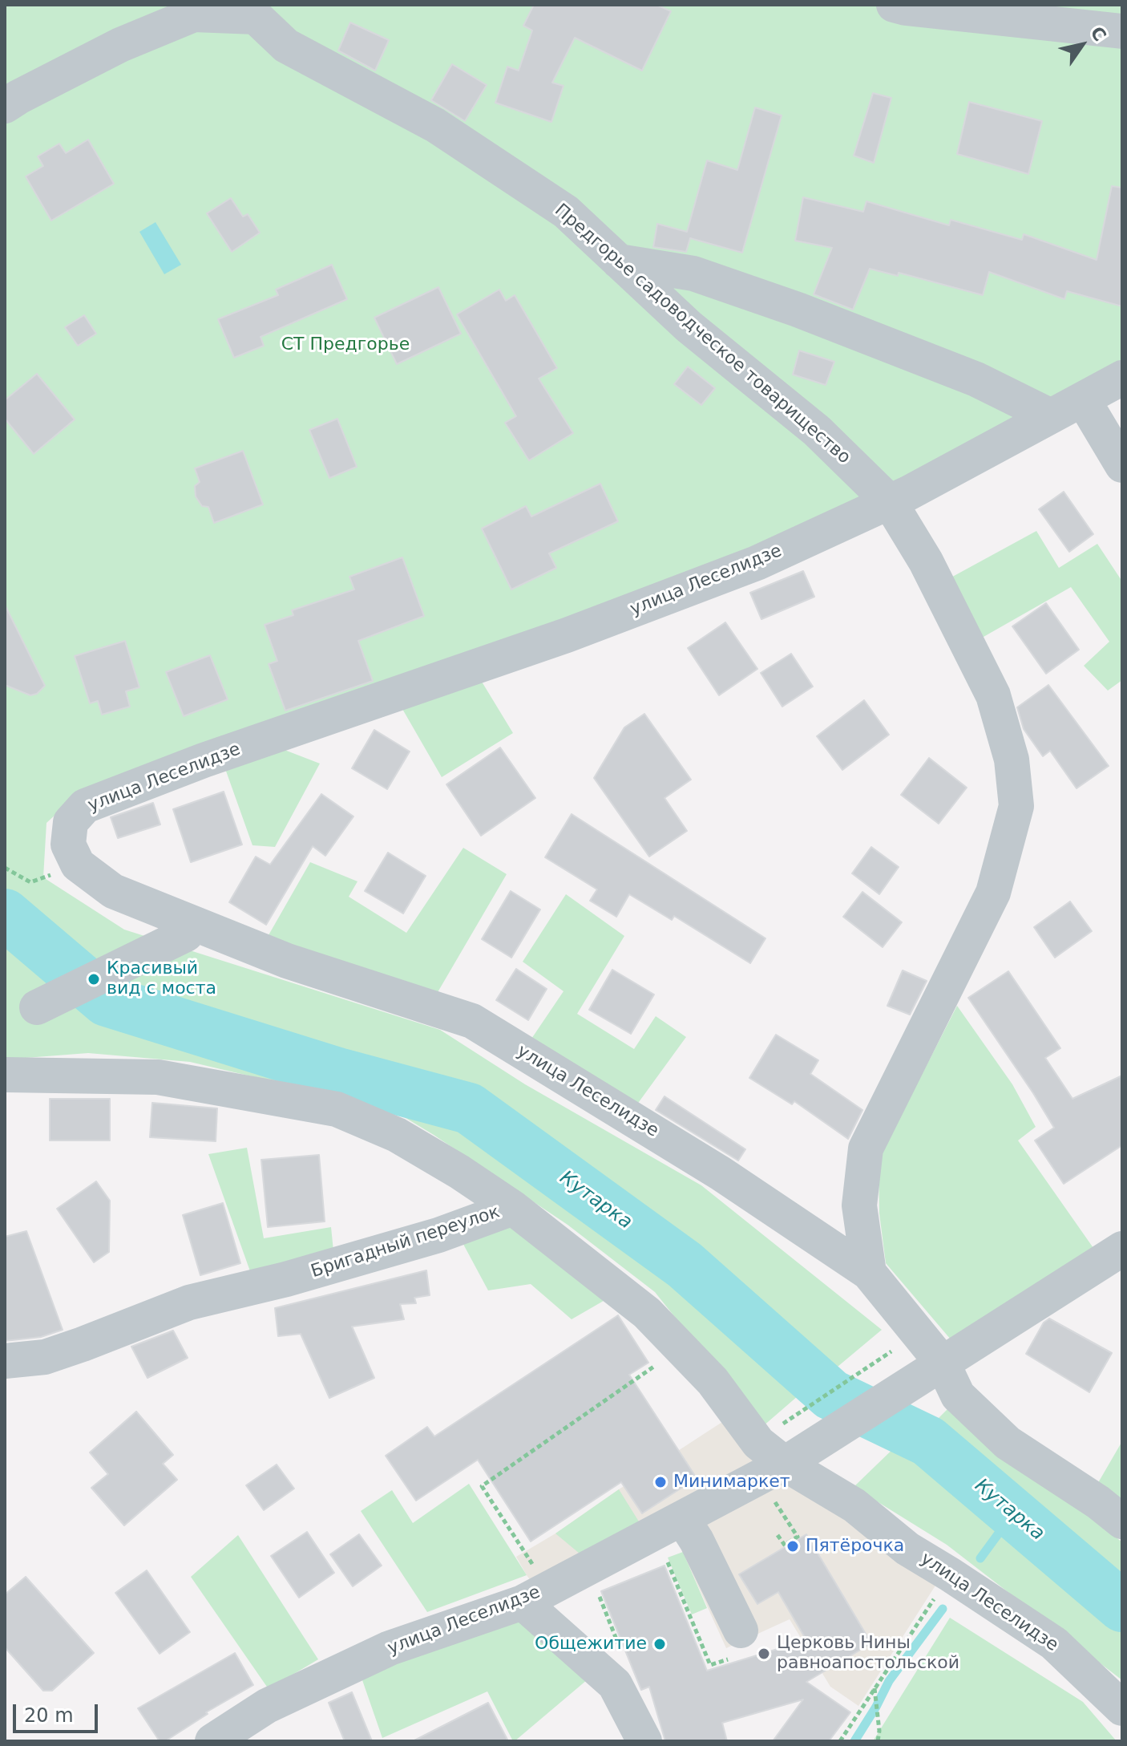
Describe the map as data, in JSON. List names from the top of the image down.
{
  "streets": {
    "street": ["Предгорье садоводческое товарищество", "улица Леселидзе", "Бригадный переулок"]
  },
  "crossings": [
    ["Предгорье садоводческое товарищество", "улица Леселидзе"],
    ["улица Леселидзе", "Бригадный переулок"]
  ],
  "water": ["Кутарка"],
  "parks": ["СТ Предгорье"],
  "places": [
    "Красивый вид с моста",
    "Минимаркет",
    "Пятёрочка",
    "Общежитие",
    "Церковь Нины равноапостольской"
  ],
  "scale_bar": "20 m",
  "north": "top right"
}
